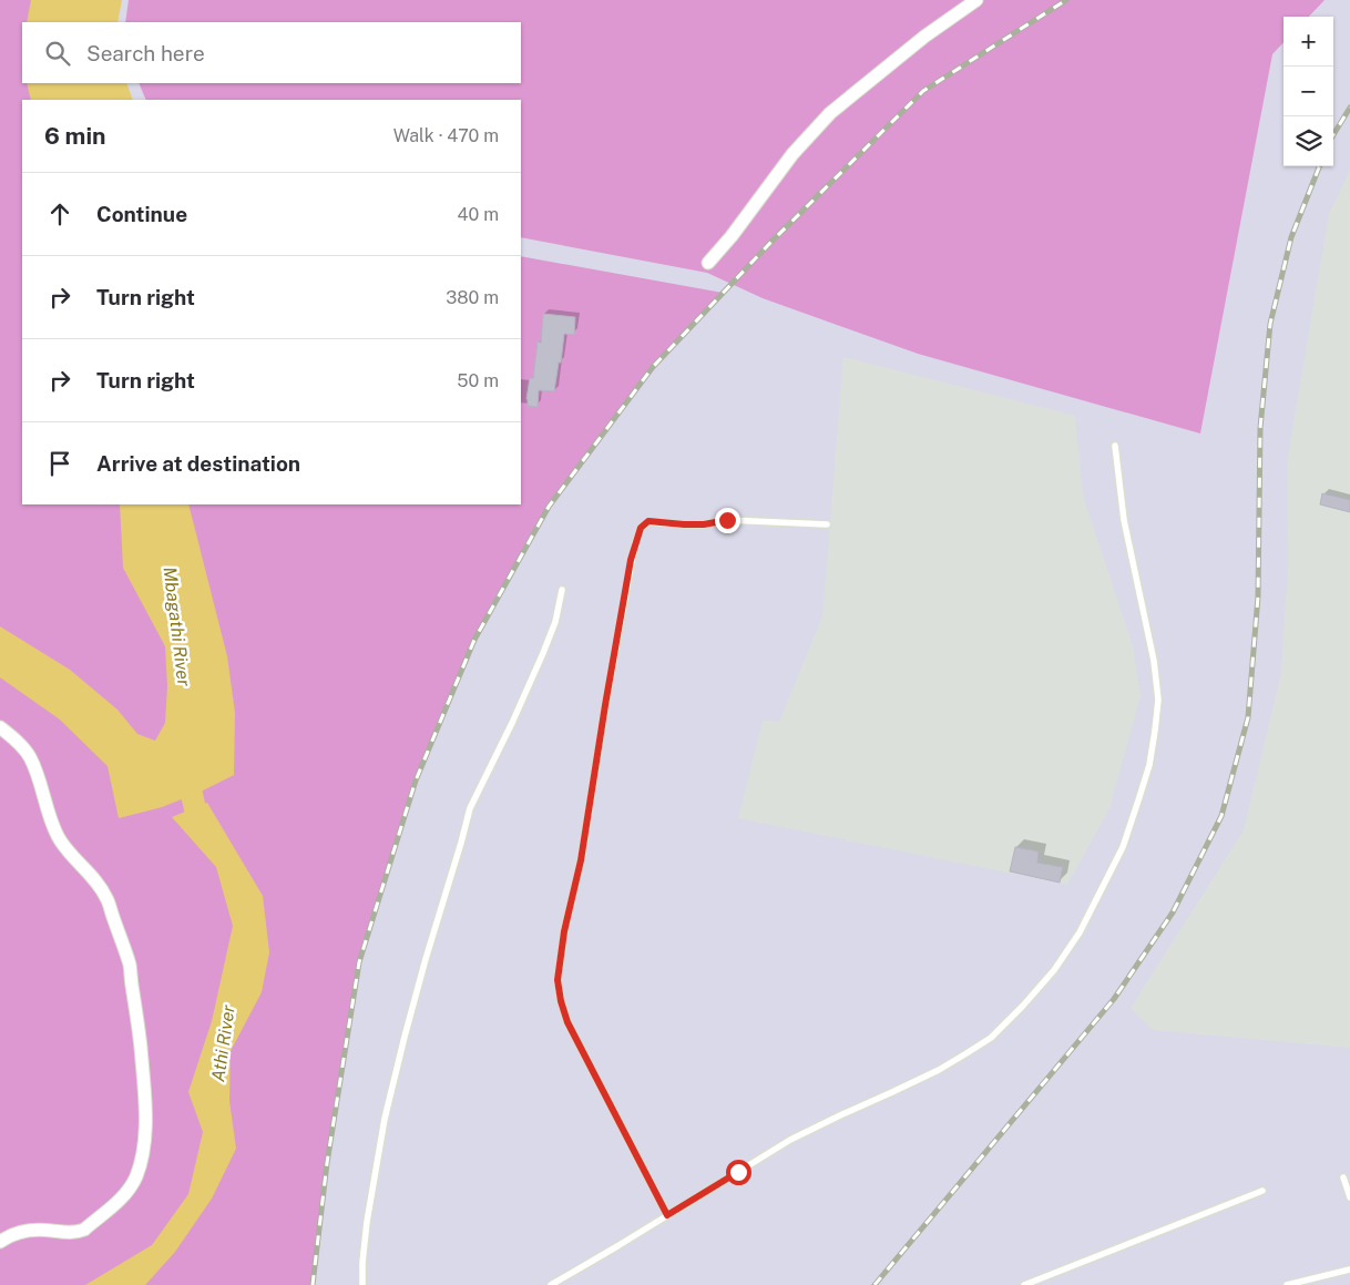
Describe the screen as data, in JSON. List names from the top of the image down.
{
  "water": ["Mbagathi River", "Athi River"],
  "page": {
    "map_buttons": ["+", "−"],
    "search": "Search here",
    "heading": ["6 min", "Walk · 470 m"],
    "list": [
      ["Continue", "40 m"],
      ["Turn right", "380 m"],
      ["Turn right", "50 m"],
      "Arrive at destination"
    ]
  }
}
